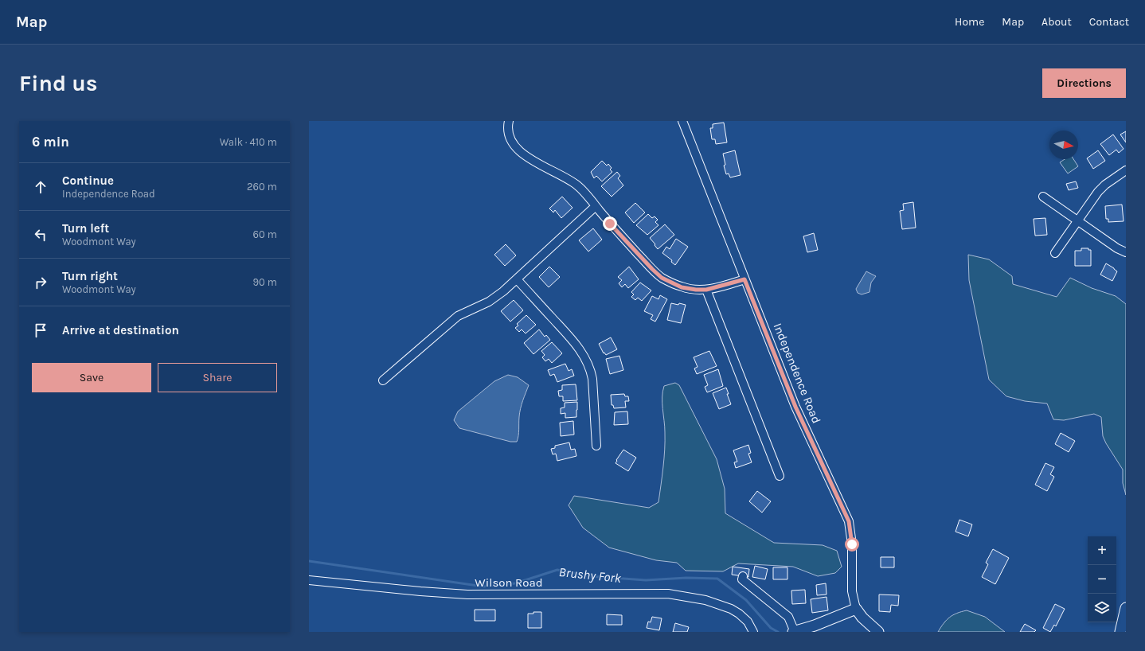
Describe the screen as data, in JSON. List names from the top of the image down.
{
  "streets": {
    "main road": ["Independence Road"],
    "street": ["Wilson Road"]
  },
  "water": ["Brushy Fork"],
  "north": "right",
  "page": {
    "header": "Map",
    "nav": [
      "Home",
      "Map",
      "About",
      "Contact"
    ],
    "buttons": [
      "Directions",
      ["Save", "Share"]
    ],
    "title": "Find us",
    "heading": ["6 min", "Walk · 410 m"],
    "list": [
      ["Continue", "Independence Road", "260 m"],
      ["Turn left", "Woodmont Way", "60 m"],
      ["Turn right", "Woodmont Way", "90 m"],
      "Arrive at destination"
    ],
    "map_buttons": ["+", "−"]
  }
}
